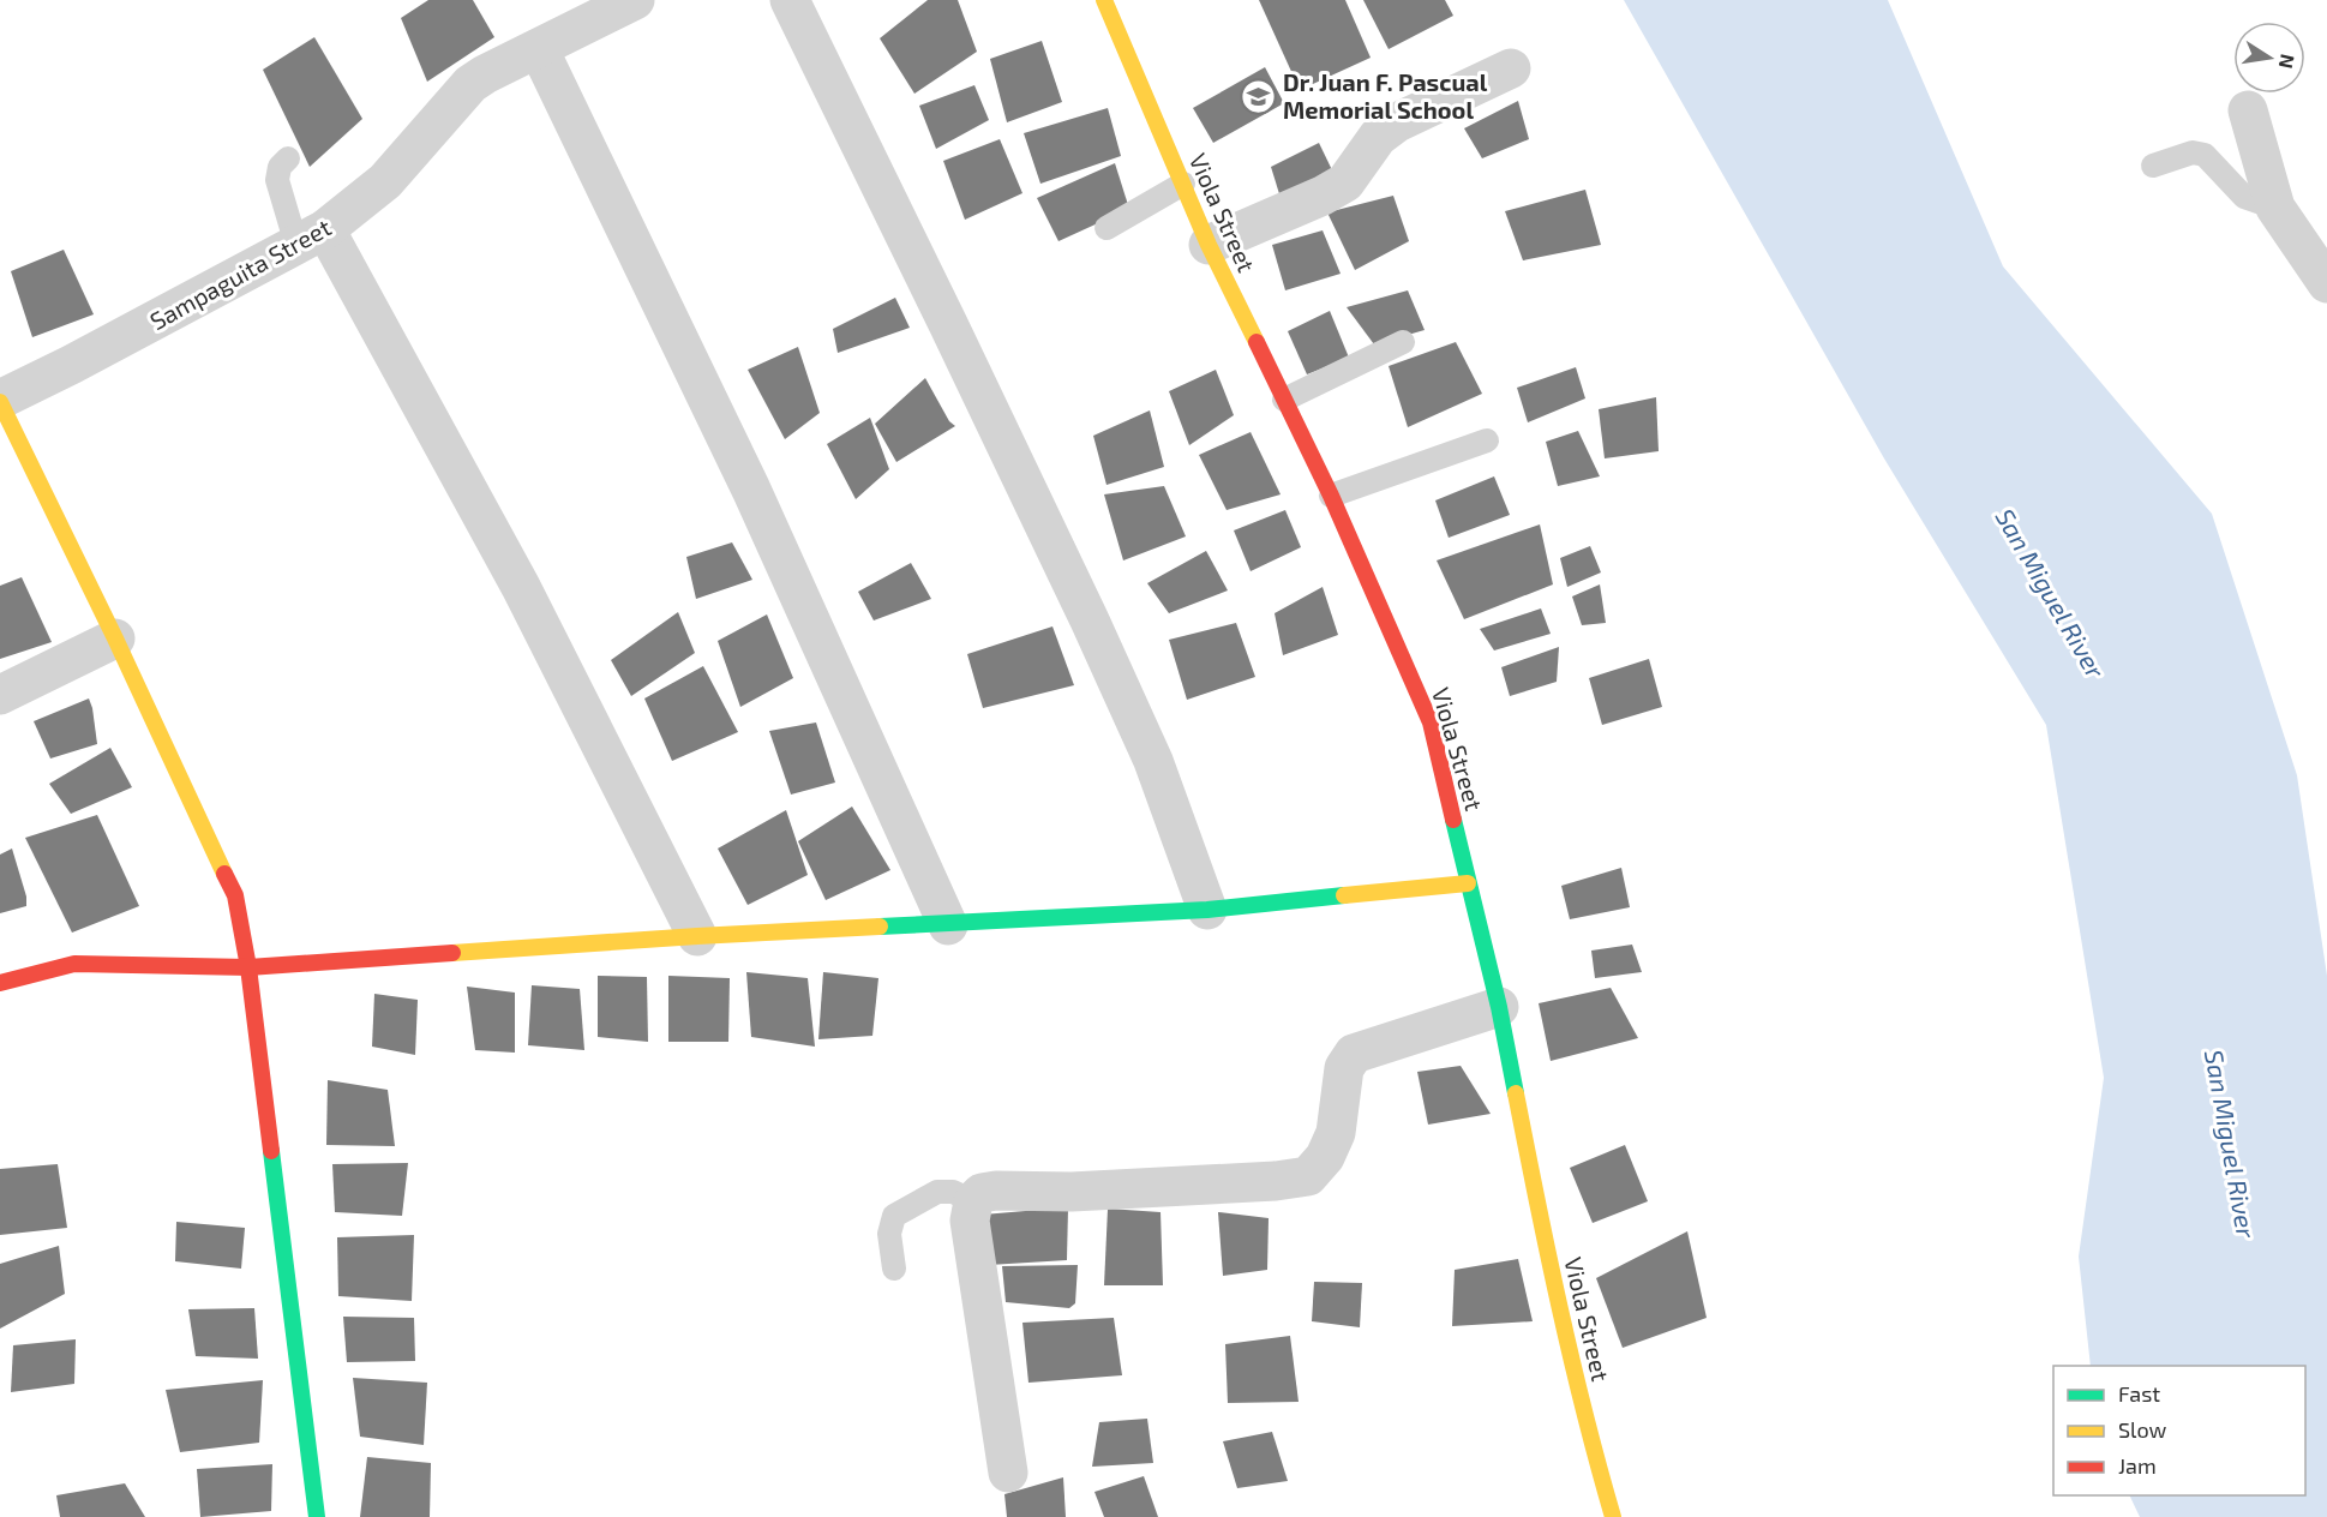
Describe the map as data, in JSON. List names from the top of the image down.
{
  "streets": {
    "street": ["Viola Street", "Sampaguita Street"]
  },
  "water": ["San Miguel River"],
  "places": {
    "school or university": ["Dr. Juan F. Pascual Memorial School"]
  },
  "legend": ["Fast", "Slow", "Jam"],
  "north": "right"
}
